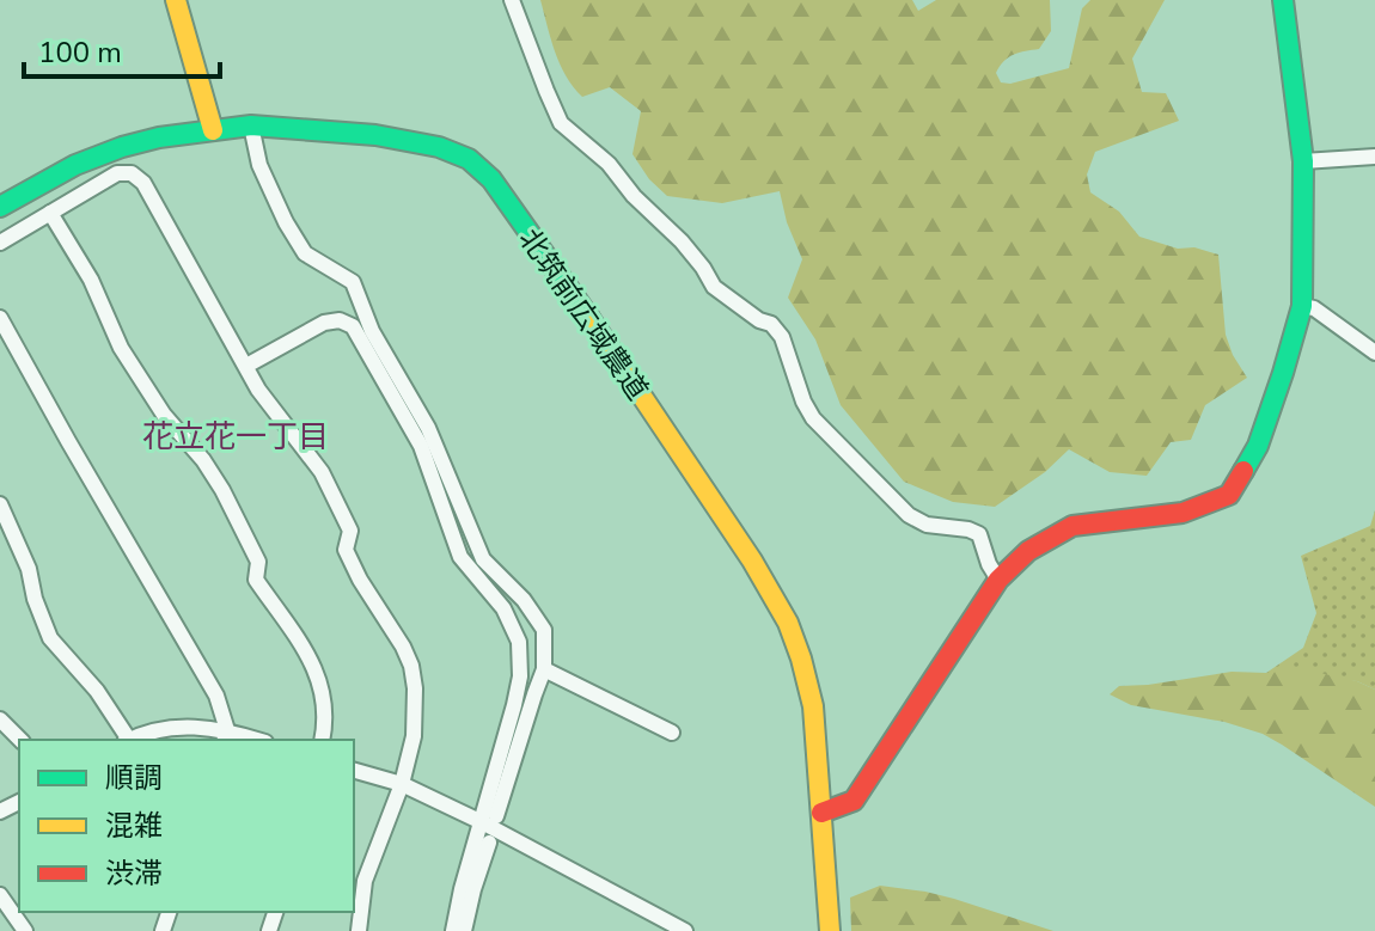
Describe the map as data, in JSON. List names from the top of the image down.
{
  "streets": {
    "street": ["北筑前広域農道"]
  },
  "districts": ["花立花一丁目"],
  "legend": ["順調", "混雑", "渋滞"],
  "scale_bar": "100 m"
}
